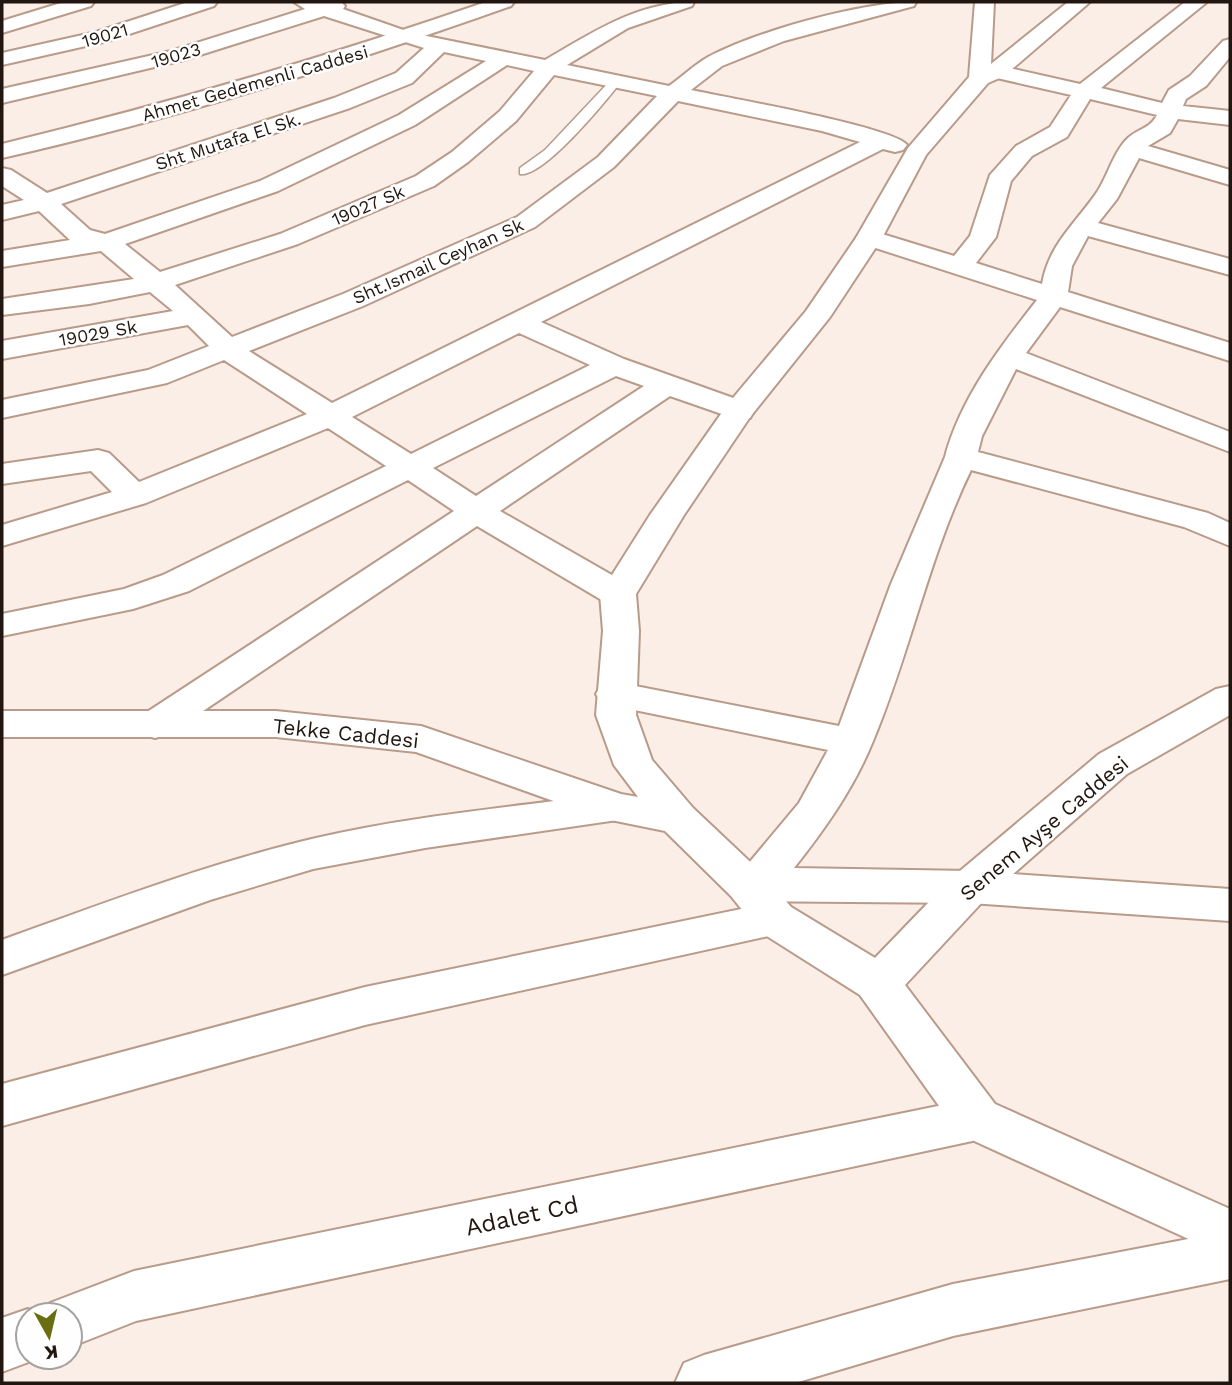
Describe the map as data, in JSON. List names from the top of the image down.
{
  "streets": {
    "street": [
      "19021",
      "19023",
      "Ahmet Gedemenli Caddesi",
      "Sht Mutafa El Sk.",
      "19027 Sk",
      "Sht.Ismail Ceyhan Sk",
      "19029 Sk",
      "Tekke Caddesi",
      "Senem Ayşe Caddesi",
      "Adalet Cd"
    ]
  },
  "north": "bottom"
}
